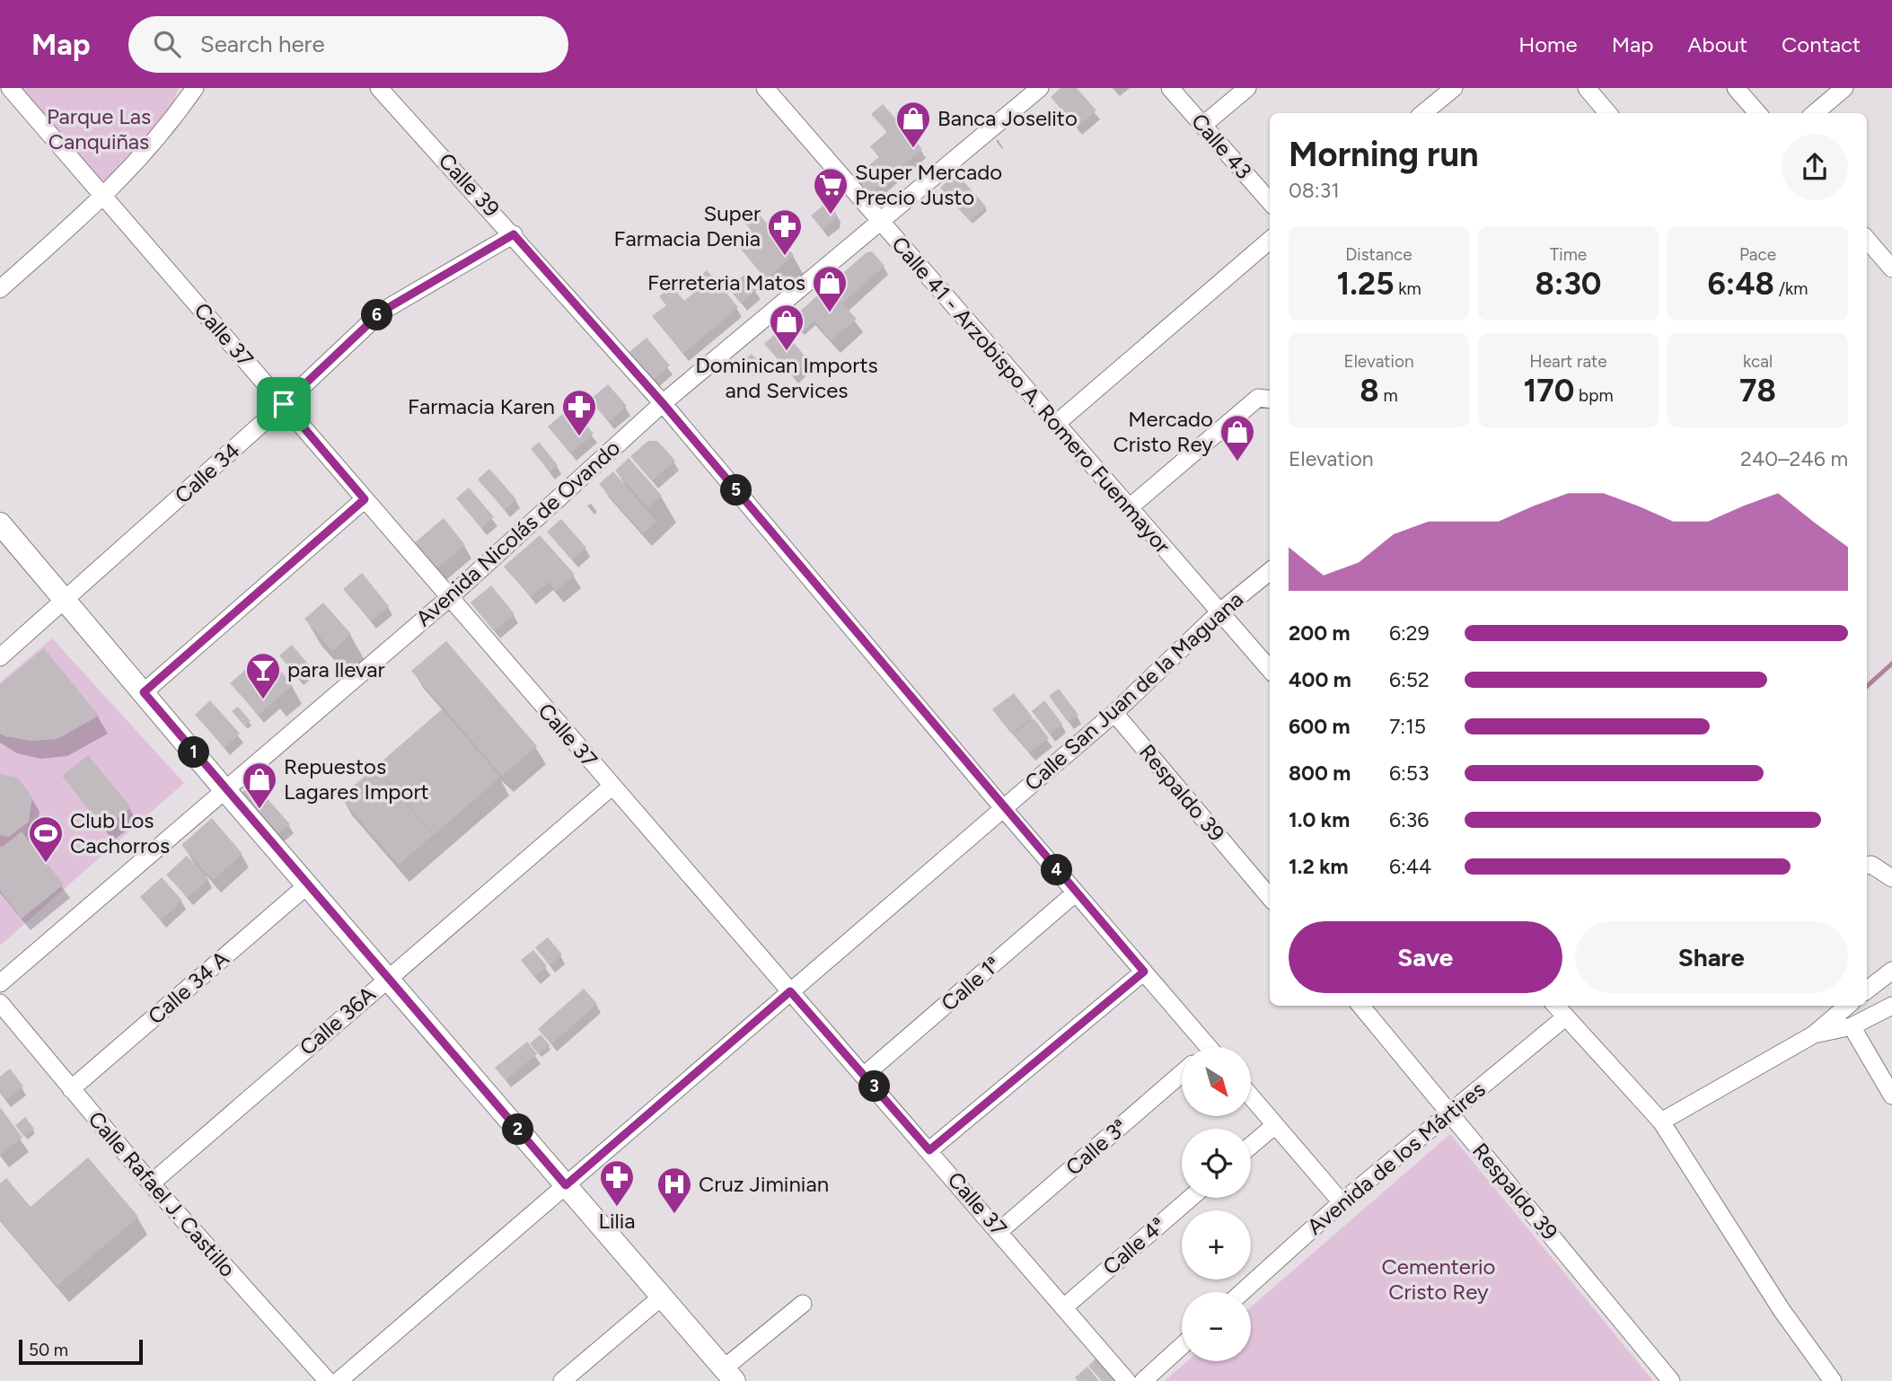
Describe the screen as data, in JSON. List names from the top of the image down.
{
  "streets": {
    "street": [
      "Calle 43",
      "Calle 39",
      "Calle 37",
      "Calle 41 - Arzobispo A. Romero Fuenmayor",
      "Calle 34",
      "Avenida Nicolás de Ovando",
      "Calle San Juan de la Maguana",
      "Respaldo 39",
      "Calle 1ª",
      "Calle 34 A",
      "Calle 36A",
      "Calle 3ª",
      "Avenida de los Mártires",
      "Calle Rafael J. Castillo",
      "Calle 4ª"
    ]
  },
  "crossings": [
    ["Calle 39", "Calle 34"],
    ["Calle 39", "Avenida Nicolás de Ovando"],
    ["Calle 39", "Calle San Juan de la Maguana"],
    ["Calle 39", "Calle 1ª"],
    ["Calle 37", "Calle 34"],
    ["Calle 37", "Avenida Nicolás de Ovando"],
    ["Calle 37", "Calle San Juan de la Maguana"],
    ["Calle 37", "Calle 1ª"],
    ["Calle 37", "Calle 36A"],
    ["Calle 37", "Calle 3ª"],
    ["Calle 37", "Calle 4ª"],
    ["Calle 41 - Arzobispo A. Romero Fuenmayor", "Avenida Nicolás de Ovando"],
    ["Calle 41 - Arzobispo A. Romero Fuenmayor", "Calle San Juan de la Maguana"],
    ["Calle San Juan de la Maguana", "Respaldo 39"],
    ["Respaldo 39", "Avenida de los Mártires"],
    ["Calle 34 A", "Calle Rafael J. Castillo"],
    ["Calle 36A", "Calle Rafael J. Castillo"]
  ],
  "parks": ["Parque Las Canquiñas", "Cementerio Cristo Rey"],
  "places": {
    "shop": [
      "Banca Joselito",
      "Ferreteria Matos",
      "Dominican Imports and Services",
      "Mercado Cristo Rey",
      "Repuestos Lagares Import"
    ],
    "supermarket": ["Super Mercado Precio Justo"],
    "pharmacy": ["Super Farmacia Denia", "Farmacia Karen", "Lilia"],
    "bar": ["para llevar"],
    "sports": ["Club Los Cachorros"],
    "hospital": ["Cruz Jiminian"]
  },
  "scale_bar": "50 m",
  "north": "bottom right",
  "page": {
    "header": "Map",
    "search": "Search here",
    "nav": [
      "Home",
      "Map",
      "About",
      "Contact"
    ],
    "heading": ["Morning run", "08:31"],
    "stats": [
      ["Distance", "1.25 km"],
      ["Time", "8:30"],
      ["Pace", "6:48 /km"],
      ["Elevation", "8 m"],
      ["Heart rate", "170 bpm"],
      ["kcal", "78"]
    ],
    "pins": [
      "6",
      "5",
      "1",
      "4",
      "3",
      "2"
    ],
    "chart": ["Elevation", "240–246 m"],
    "list": [
      {
        "name": "200 m",
        "note": "6:29"
      },
      {
        "name": "400 m",
        "note": "6:52"
      },
      {
        "name": "600 m",
        "note": "7:15"
      },
      {
        "name": "800 m",
        "note": "6:53"
      },
      {
        "name": "1.0 km",
        "note": "6:36"
      },
      {
        "name": "1.2 km",
        "note": "6:44"
      }
    ],
    "buttons": ["Save", "Share"],
    "map_buttons": ["+", "−"],
    "scale": "50 m"
  }
}
